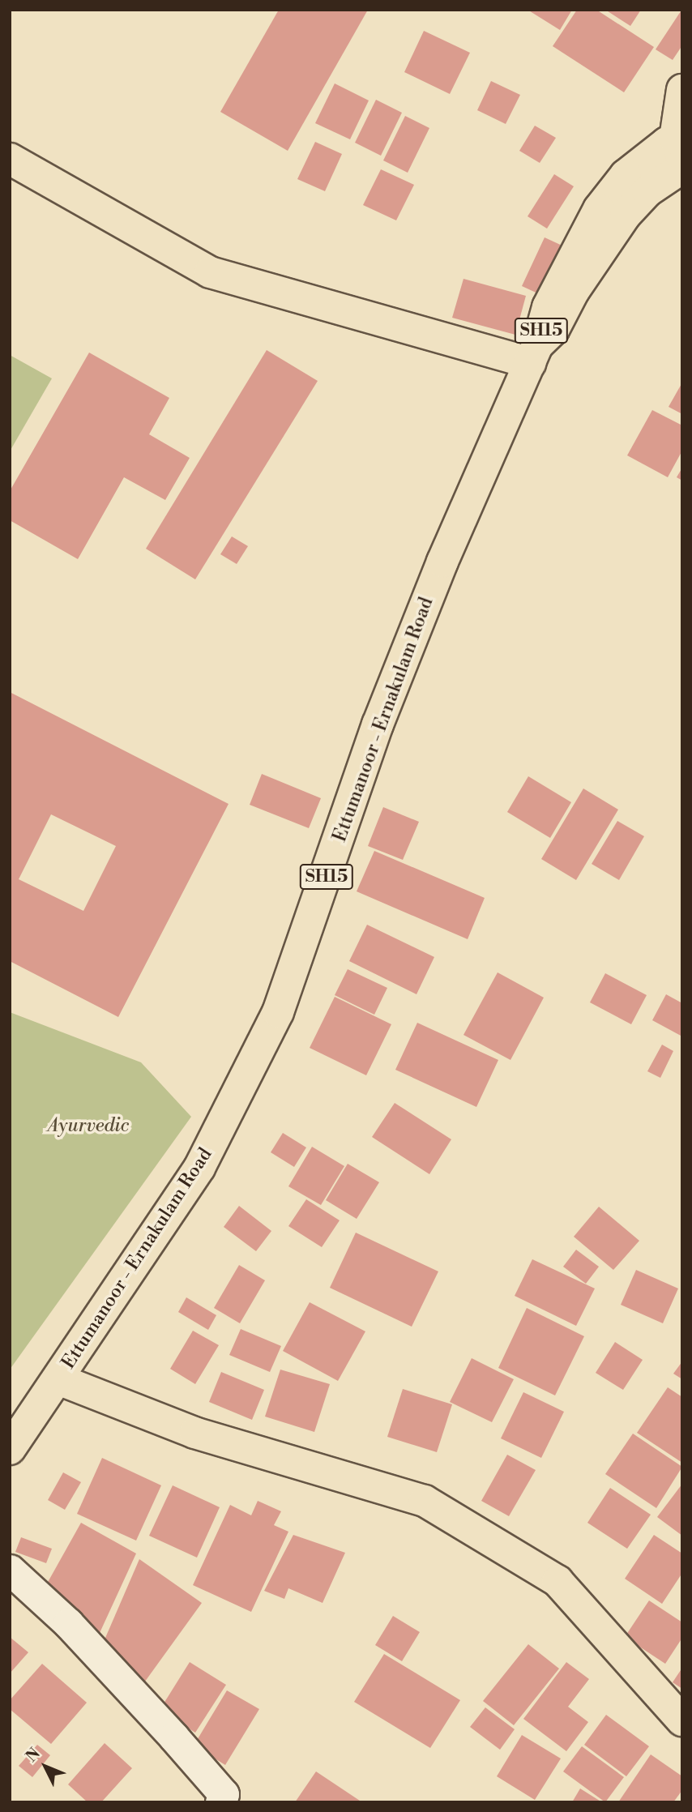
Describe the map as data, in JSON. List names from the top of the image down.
{
  "streets": {
    "main road": ["SH15", "Ettumanoor - Ernakulam Road"]
  },
  "parks": ["Ayurvedic"],
  "north": "top left"
}
